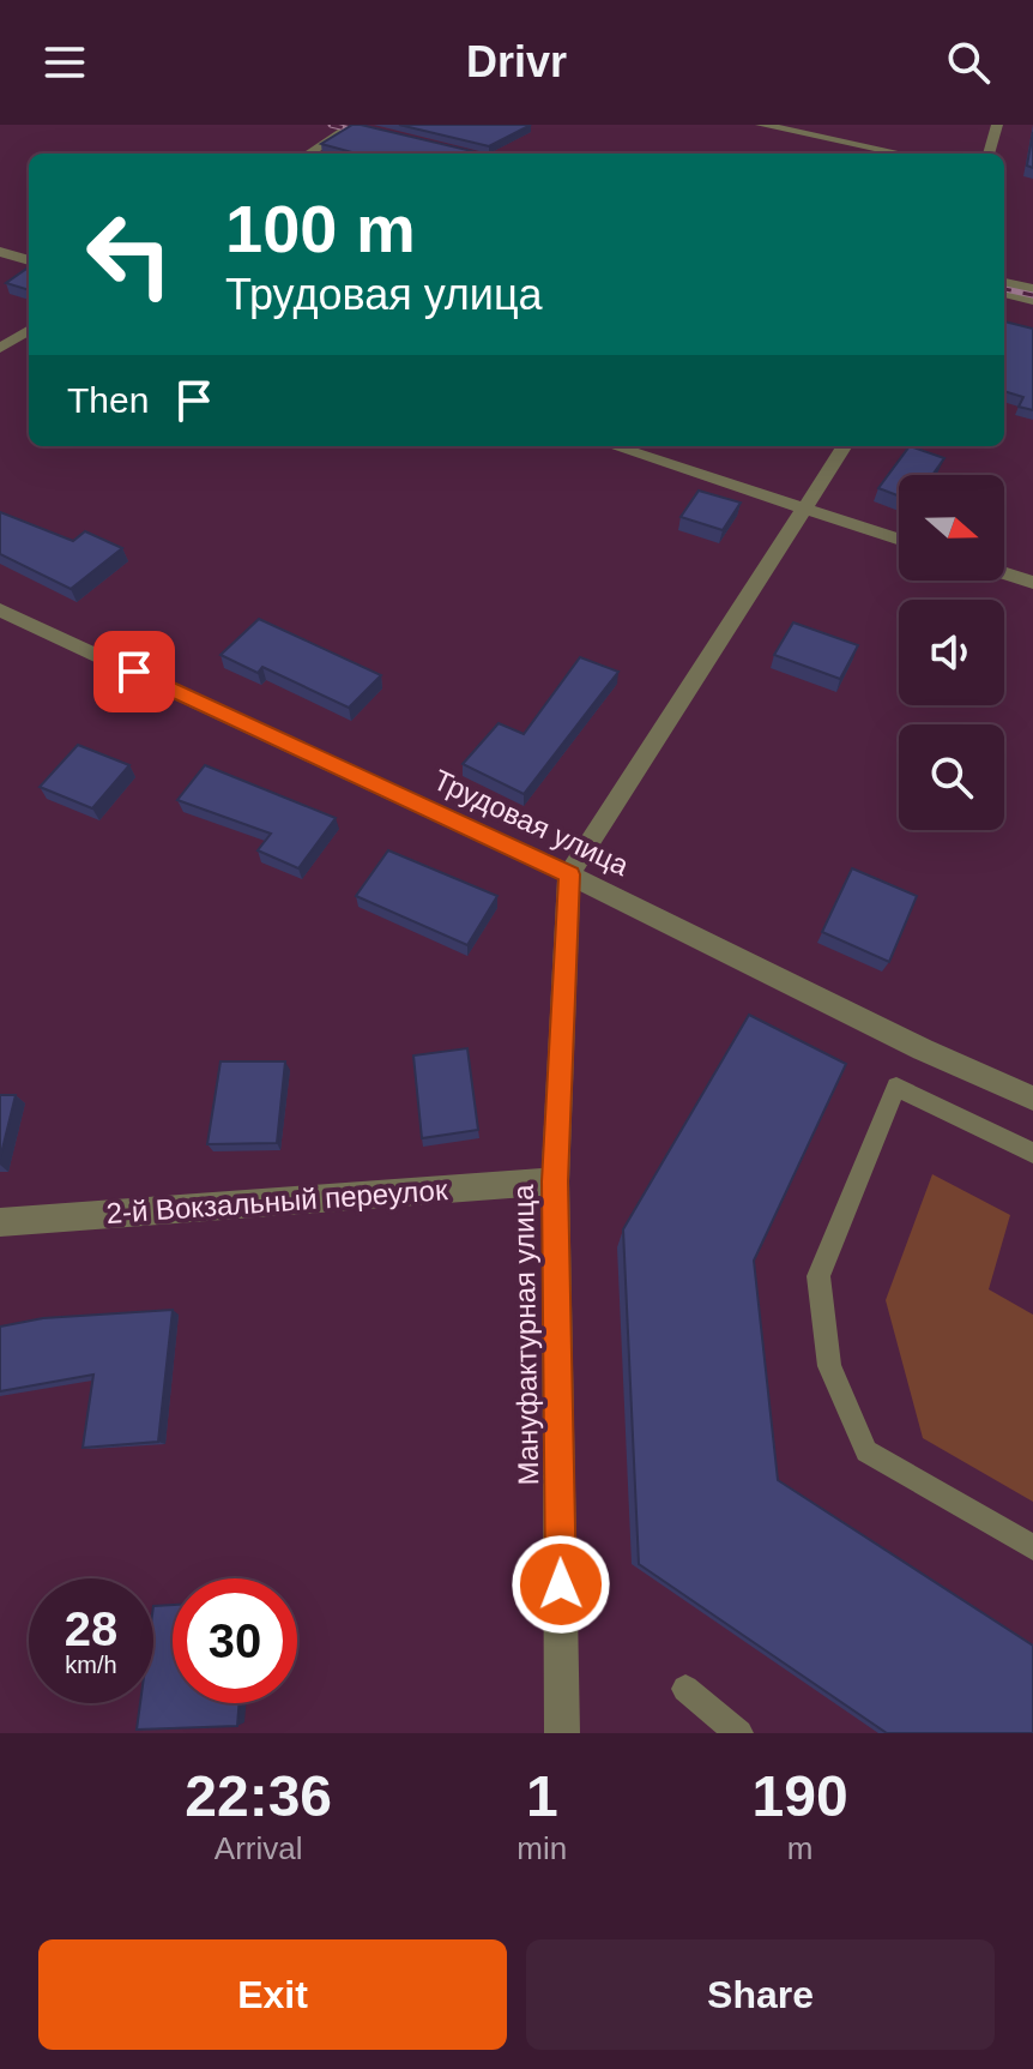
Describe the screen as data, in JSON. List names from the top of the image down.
{
  "streets": {
    "street": ["Трудовая улица", "2-й Вокзальный переулок", "Мануфактурная улица"]
  },
  "crossings": [
    ["Трудовая улица", "Мануфактурная улица"],
    ["2-й Вокзальный переулок", "Мануфактурная улица"]
  ],
  "north": "right",
  "page": {
    "header": "Drivr",
    "turn": ["100 m", "Трудовая улица"],
    "then": "Then",
    "speed": "28 km/h",
    "limit": "30",
    "eta": [
      "22:36",
      "Arrival",
      "1",
      "min",
      "190",
      "m"
    ],
    "buttons": ["Exit", "Share"]
  }
}
